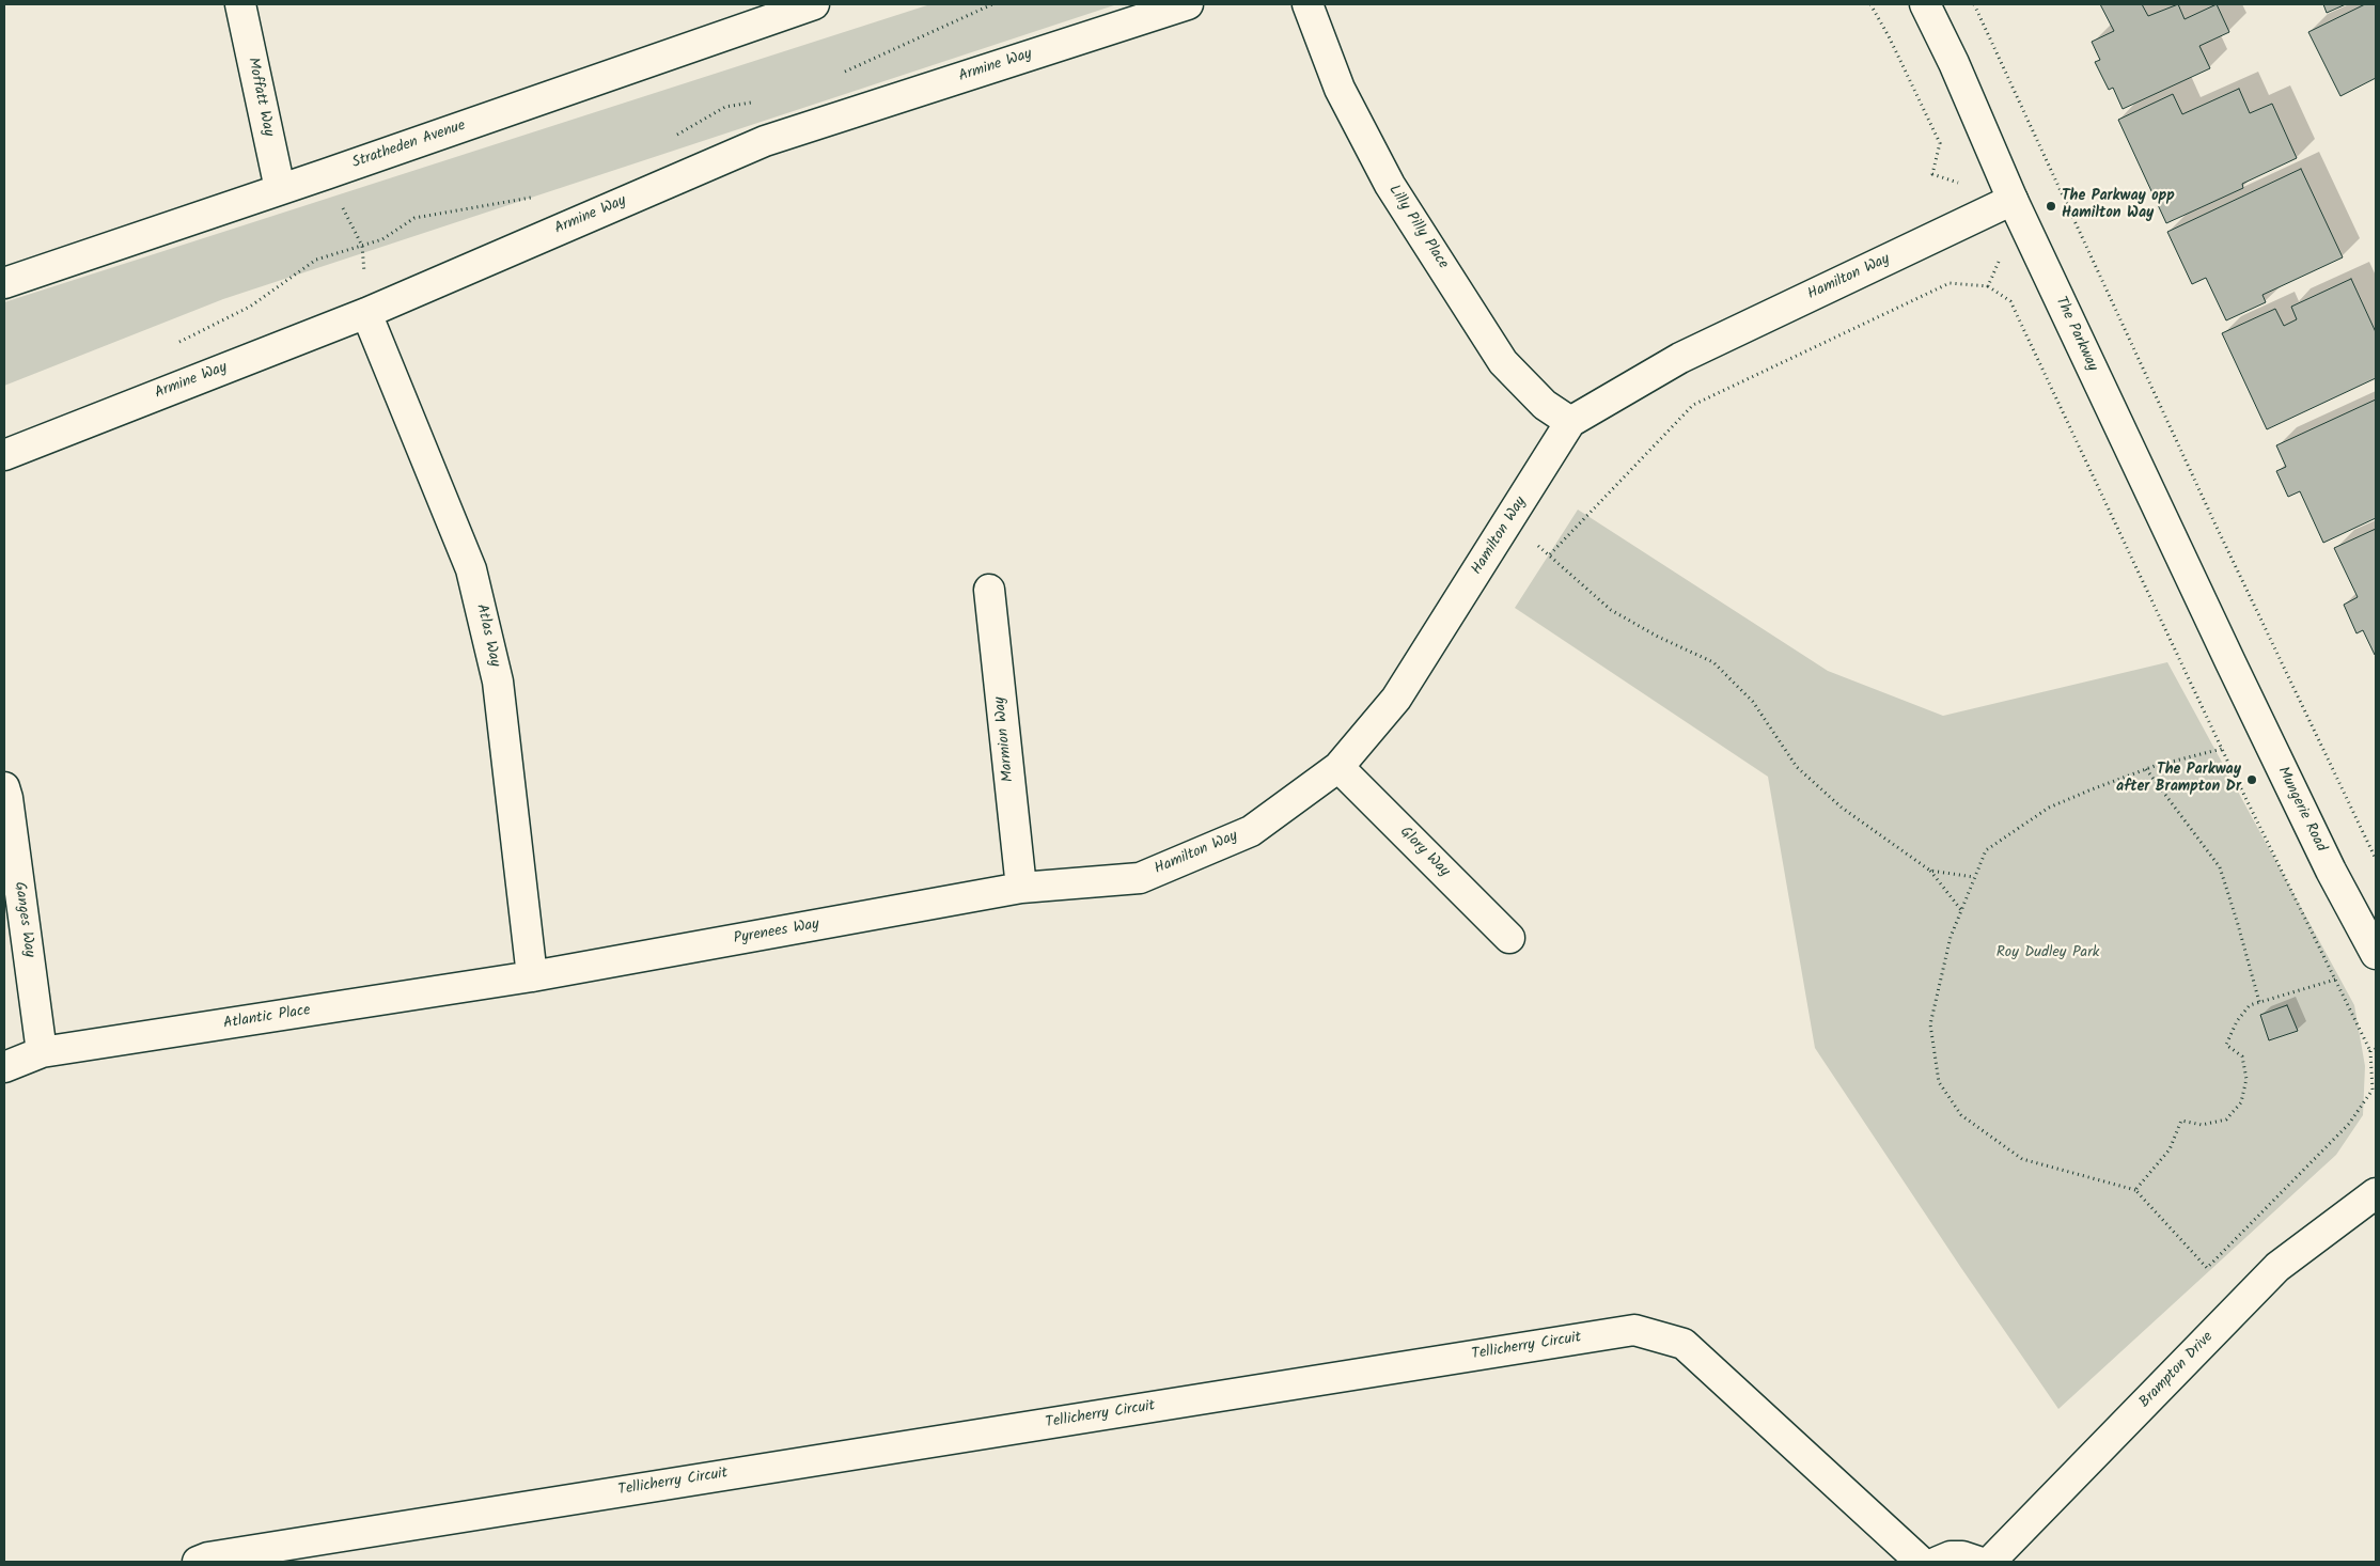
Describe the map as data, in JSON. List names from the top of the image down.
{
  "streets": {
    "street": [
      "Armine Way",
      "Moffatt Way",
      "Stratheden Avenue",
      "Lilly Pilly Place",
      "Hamilton Way",
      "The Parkway",
      "Atlas Way",
      "Marmion Way",
      "Mungerie Road",
      "Glory Way",
      "Ganges Way",
      "Pyrenees Way",
      "Atlantic Place",
      "Tellicherry Circuit",
      "Brampton Drive"
    ]
  },
  "crossings": [
    ["Armine Way", "Atlas Way"],
    ["Moffatt Way", "Stratheden Avenue"],
    ["Lilly Pilly Place", "Hamilton Way"],
    ["Hamilton Way", "The Parkway"],
    ["Hamilton Way", "Marmion Way"],
    ["Hamilton Way", "Glory Way"],
    ["Hamilton Way", "Pyrenees Way"],
    ["The Parkway", "Mungerie Road"],
    ["Atlas Way", "Pyrenees Way"],
    ["Atlas Way", "Atlantic Place"],
    ["Marmion Way", "Pyrenees Way"],
    ["Ganges Way", "Atlantic Place"],
    ["Pyrenees Way", "Atlantic Place"]
  ],
  "parks": ["Roy Dudley Park"],
  "places": ["The Parkway opp Hamilton Way", "The Parkway after Brampton Dr"]
}
